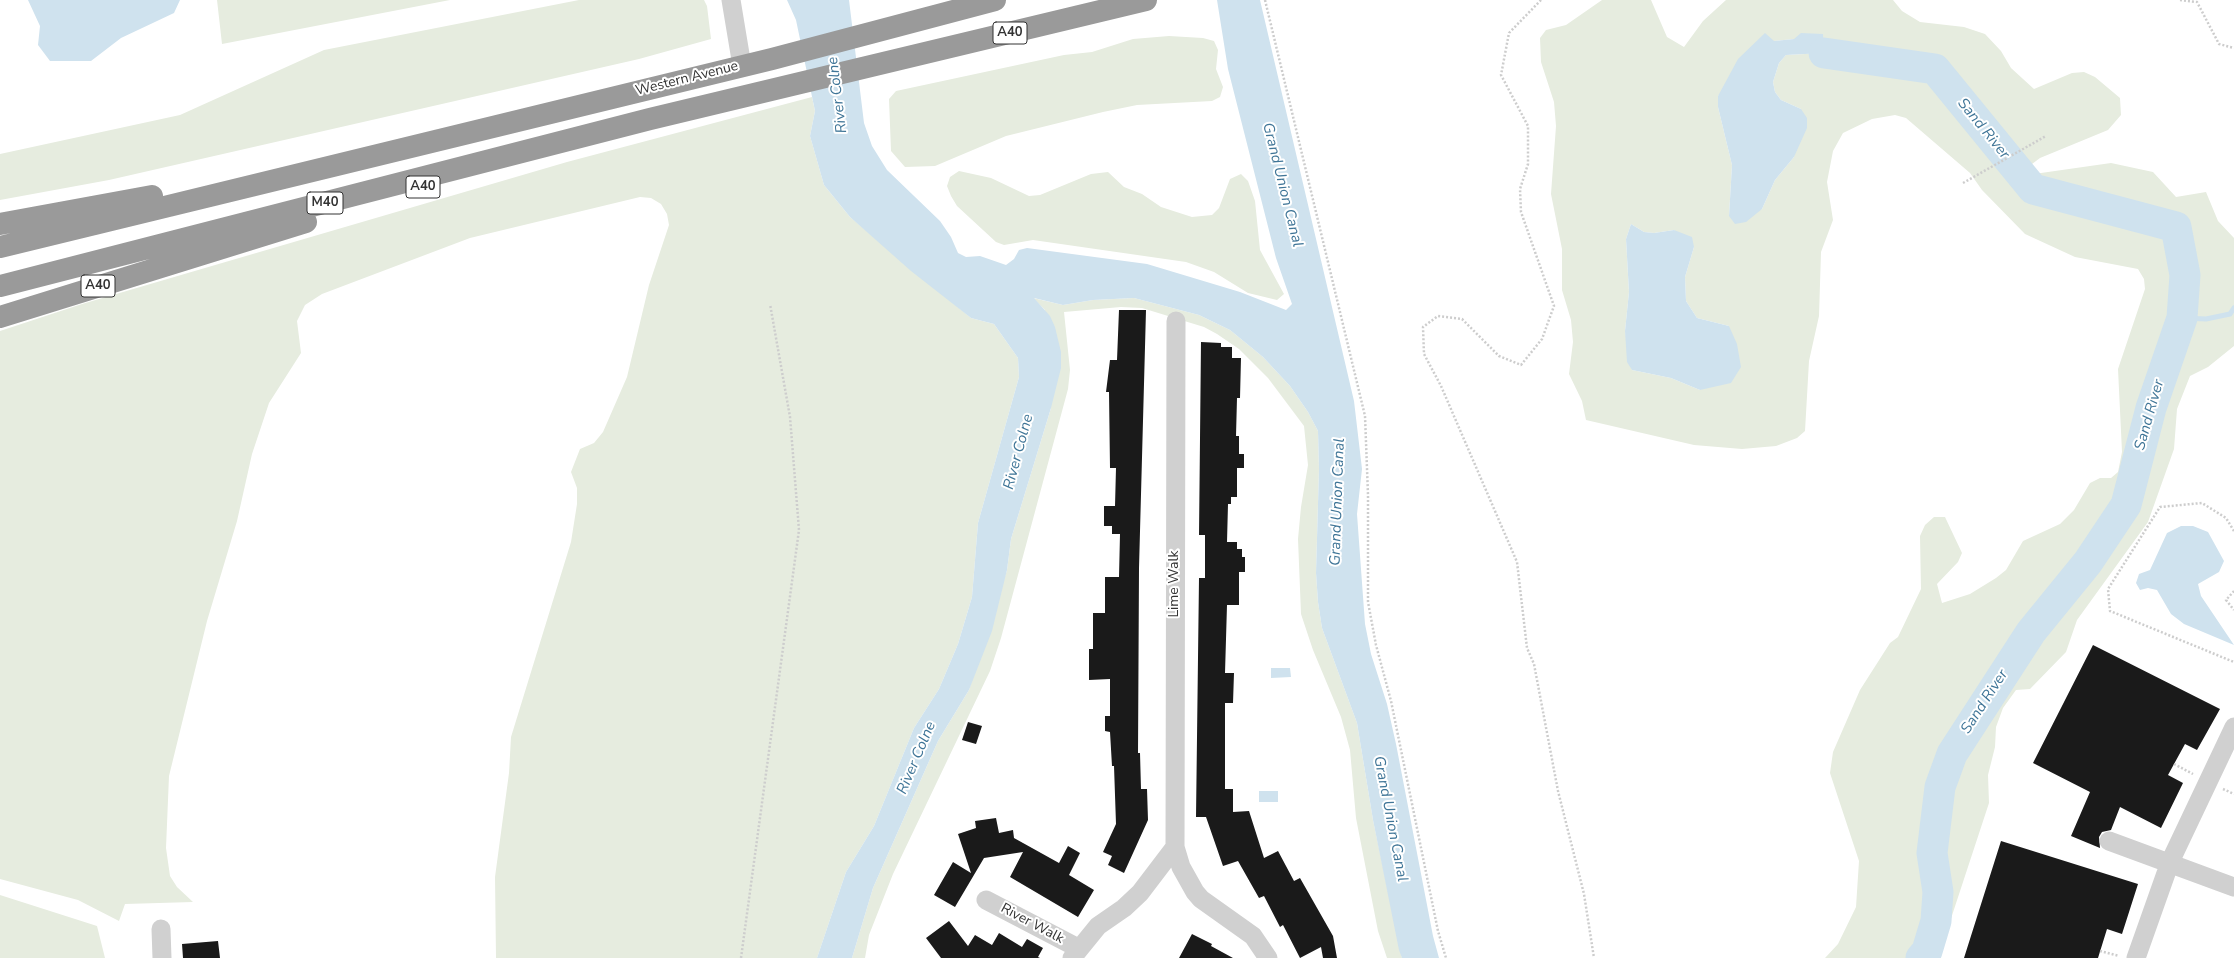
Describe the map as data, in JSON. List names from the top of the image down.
{
  "streets": {
    "highway": ["A40", "Western Avenue", "M40"],
    "street": ["Lime Walk", "River Walk"]
  },
  "crossings": [
    ["A40", "M40"],
    ["Western Avenue", "M40"]
  ],
  "water": ["River Colne", "Sand River", "Grand Union Canal"]
}
